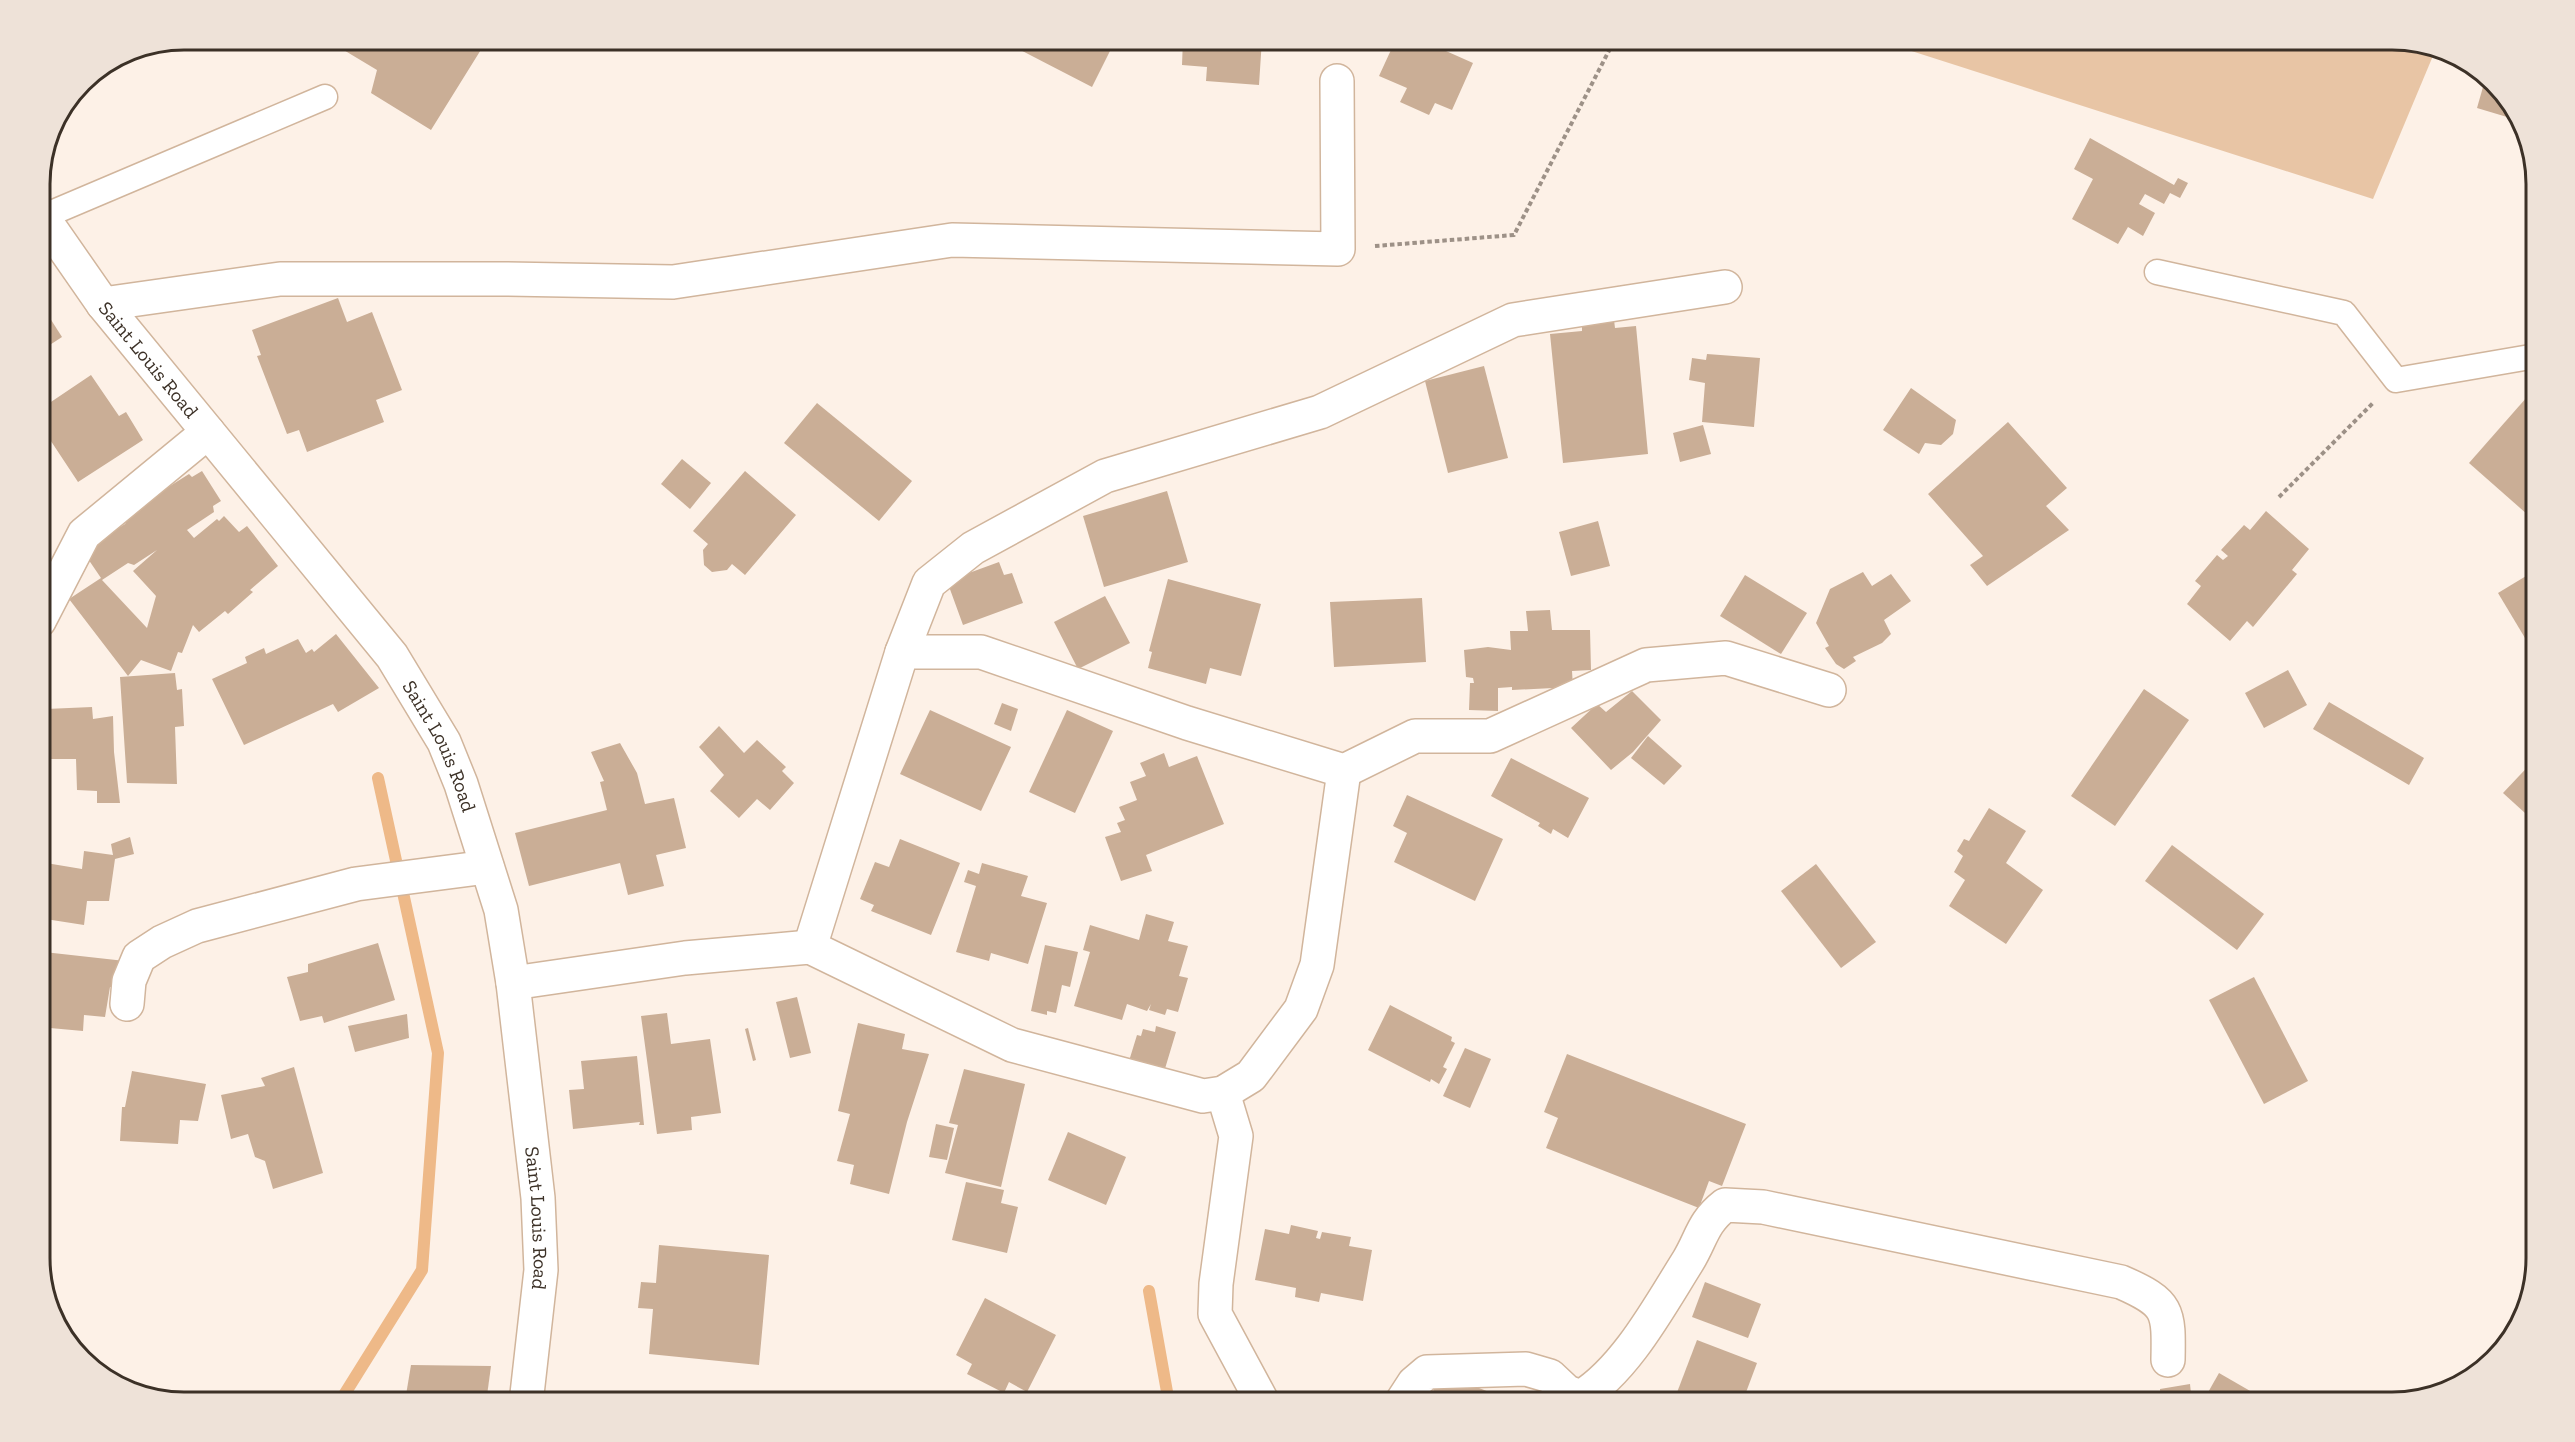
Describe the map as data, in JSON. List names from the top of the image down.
{
  "streets": {
    "street": ["Saint Louis Road"]
  }
}
